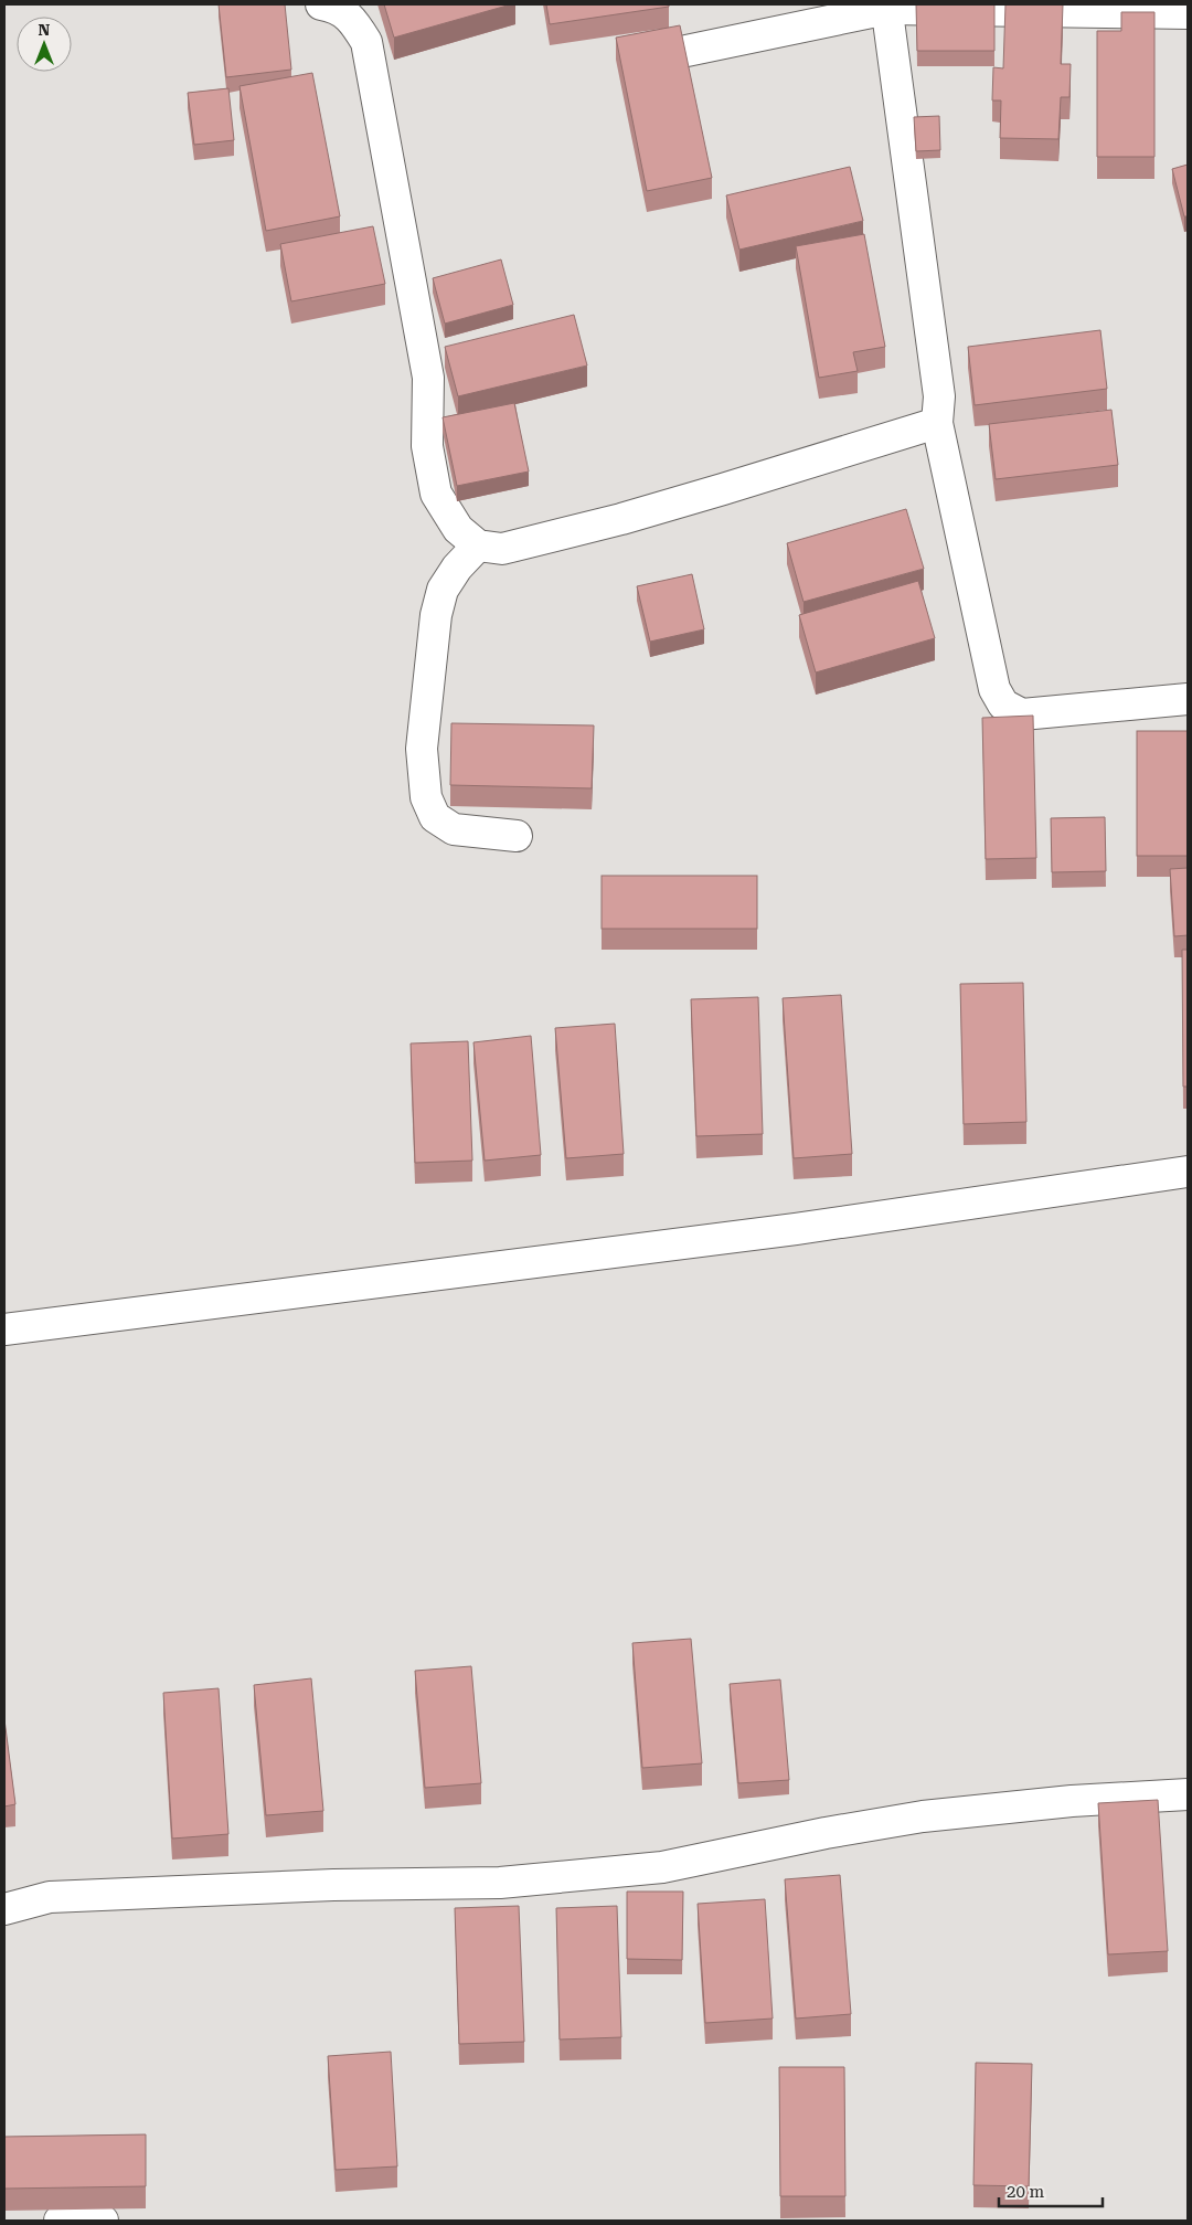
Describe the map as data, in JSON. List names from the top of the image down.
{
  "scale_bar": "20 m",
  "north": "top"
}
